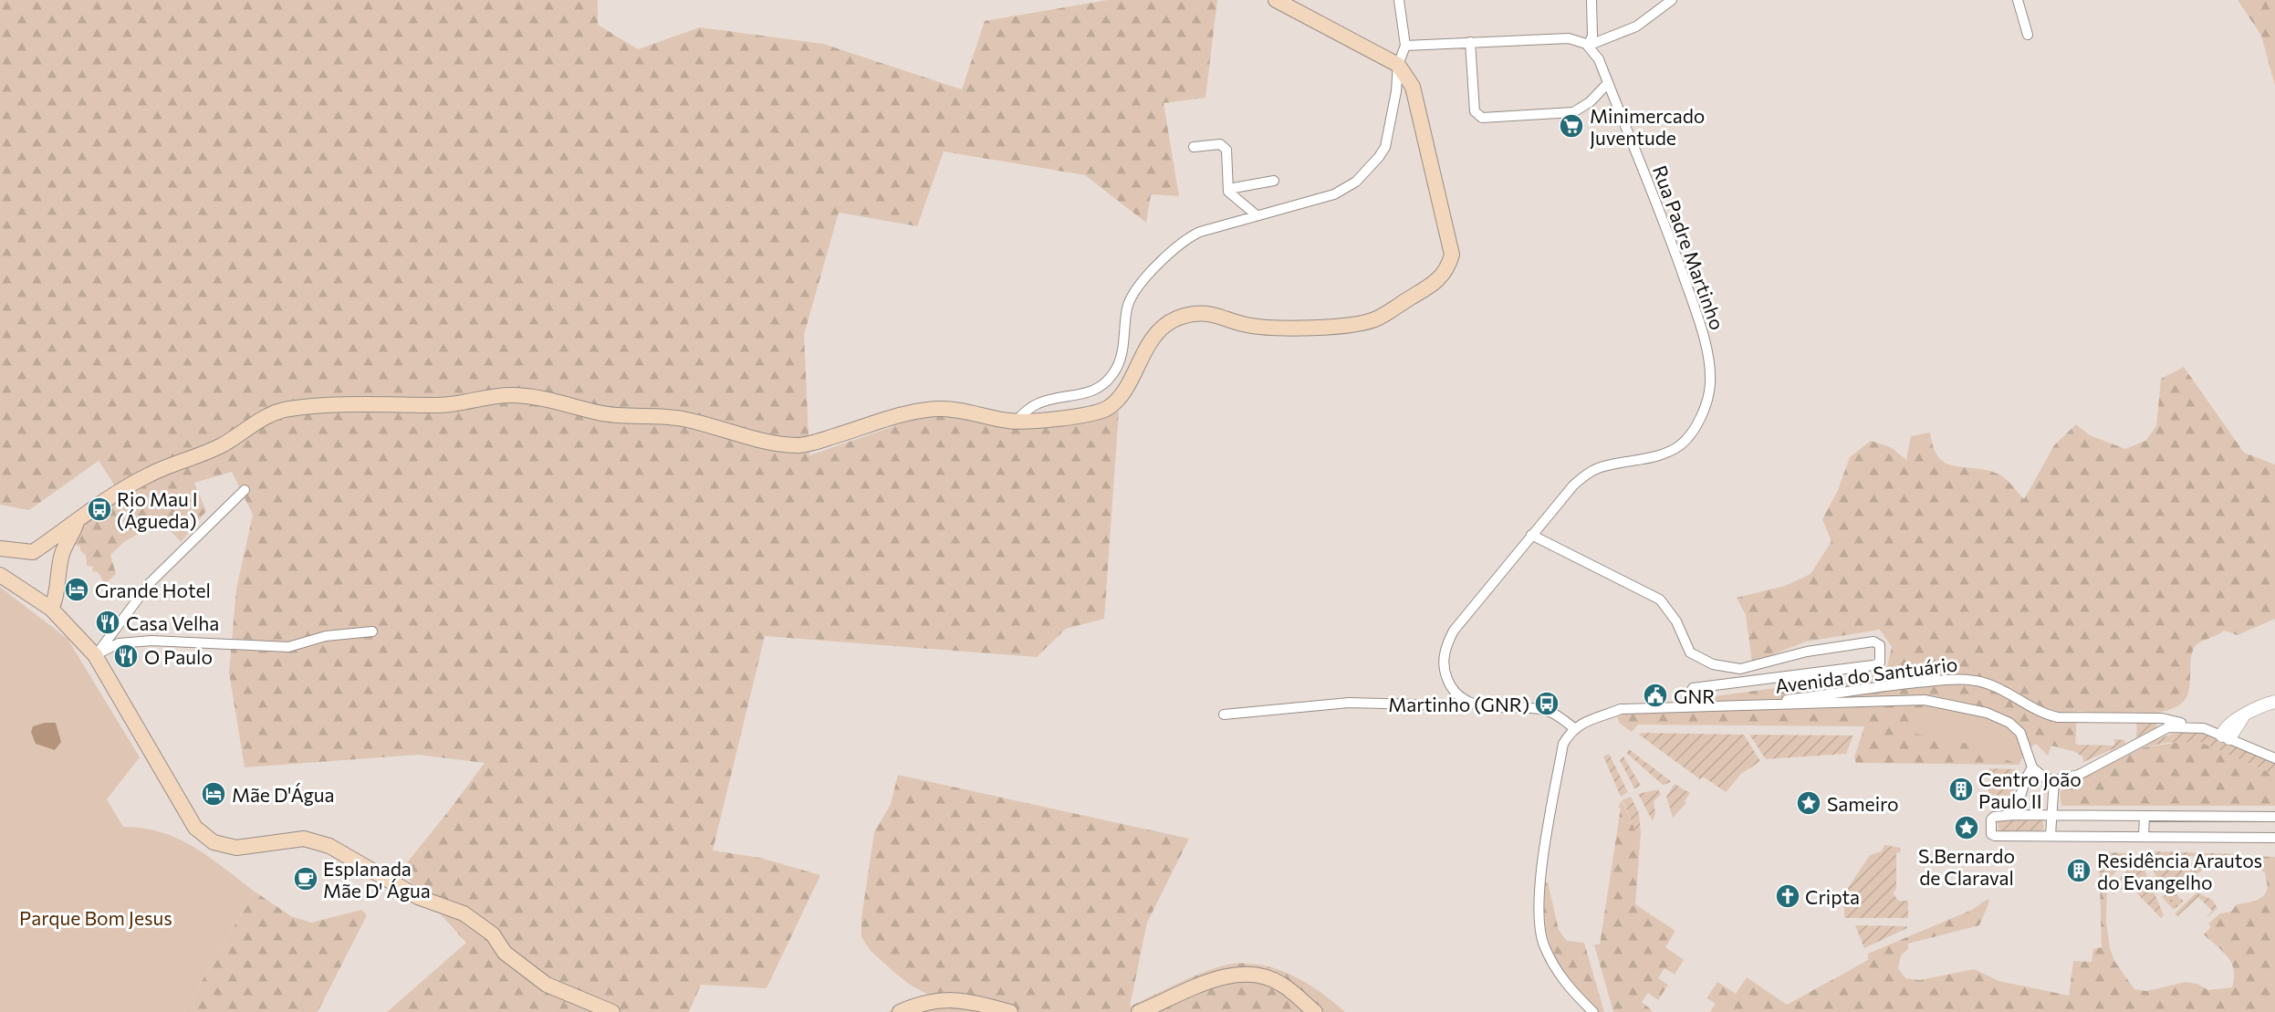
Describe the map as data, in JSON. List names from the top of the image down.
{
  "streets": {
    "street": ["Rua Padre Martinho", "Avenida do Santuário"]
  },
  "parks": ["Parque Bom Jesus"],
  "places": {
    "supermarket": ["Minimercado Juventude"],
    "bus stop": ["Rio Mau I (Águeda)", "Martinho (GNR)"],
    "hotel": ["Grande Hotel", "Mãe D'Água"],
    "restaurant": ["Casa Velha", "O Paulo"],
    "public building": ["GNR"],
    "building": ["Centro João Paulo II", "Residência Arautos do Evangelho"],
    "place": ["Sameiro", "S.Bernardo de Claraval"],
    "cafe": ["Esplanada Mãe D' Água"],
    "church": ["Cripta"]
  }
}
